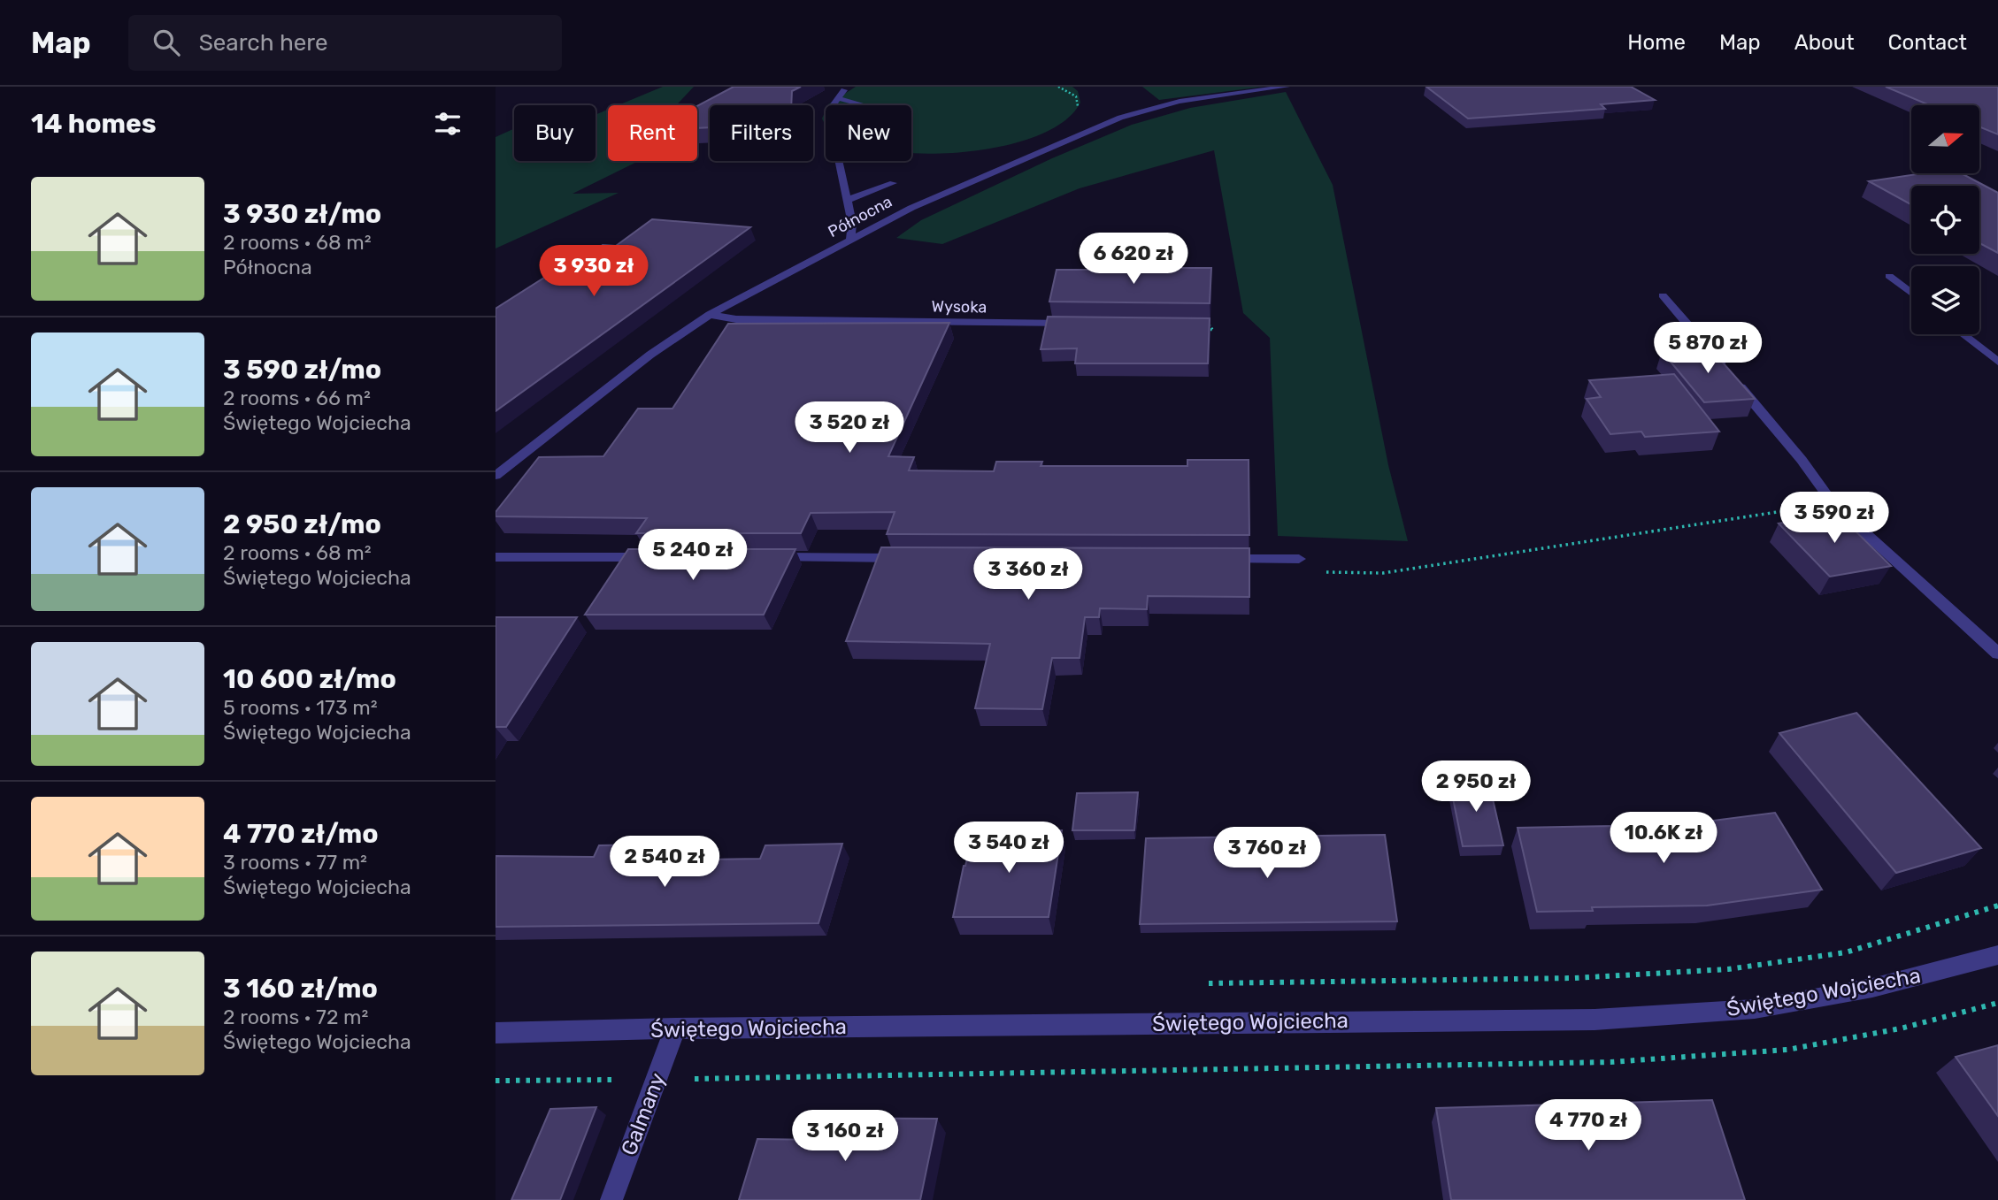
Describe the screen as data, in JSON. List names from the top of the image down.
{
  "streets": {
    "street": [
      "Północna",
      "Wysoka",
      "Świętego Wojciecha",
      "Galmany"
    ]
  },
  "crossings": [
    ["Północna", "Wysoka"],
    ["Świętego Wojciecha", "Galmany"]
  ],
  "north": "right",
  "page": {
    "header": "Map",
    "search": "Search here",
    "nav": [
      "Home",
      "Map",
      "About",
      "Contact"
    ],
    "heading": "14 homes",
    "chip": [
      "Buy",
      "Rent",
      "Filters",
      "New"
    ],
    "list": [
      {
        "name": "3 930 zł/mo",
        "note": "2 rooms · 68 m² · Północna"
      },
      {
        "name": "3 590 zł/mo",
        "note": "2 rooms · 66 m² · Świętego Wojciecha"
      },
      {
        "name": "2 950 zł/mo",
        "note": "2 rooms · 68 m² · Świętego Wojciecha"
      },
      {
        "name": "10 600 zł/mo",
        "note": "5 rooms · 173 m² · Świętego Wojciecha"
      },
      {
        "name": "4 770 zł/mo",
        "note": "3 rooms · 77 m² · Świętego Wojciecha"
      },
      {
        "name": "3 160 zł/mo",
        "note": "2 rooms · 72 m² · Świętego Wojciecha"
      }
    ],
    "price": [
      "6 620 zł",
      "3 930 zł",
      "5 870 zł",
      "3 520 zł",
      "3 590 zł",
      "5 240 zł",
      "3 360 zł",
      "2 950 zł",
      "10.6K zł",
      "3 540 zł",
      "3 760 zł",
      "2 540 zł",
      "4 770 zł",
      "3 160 zł"
    ]
  }
}
